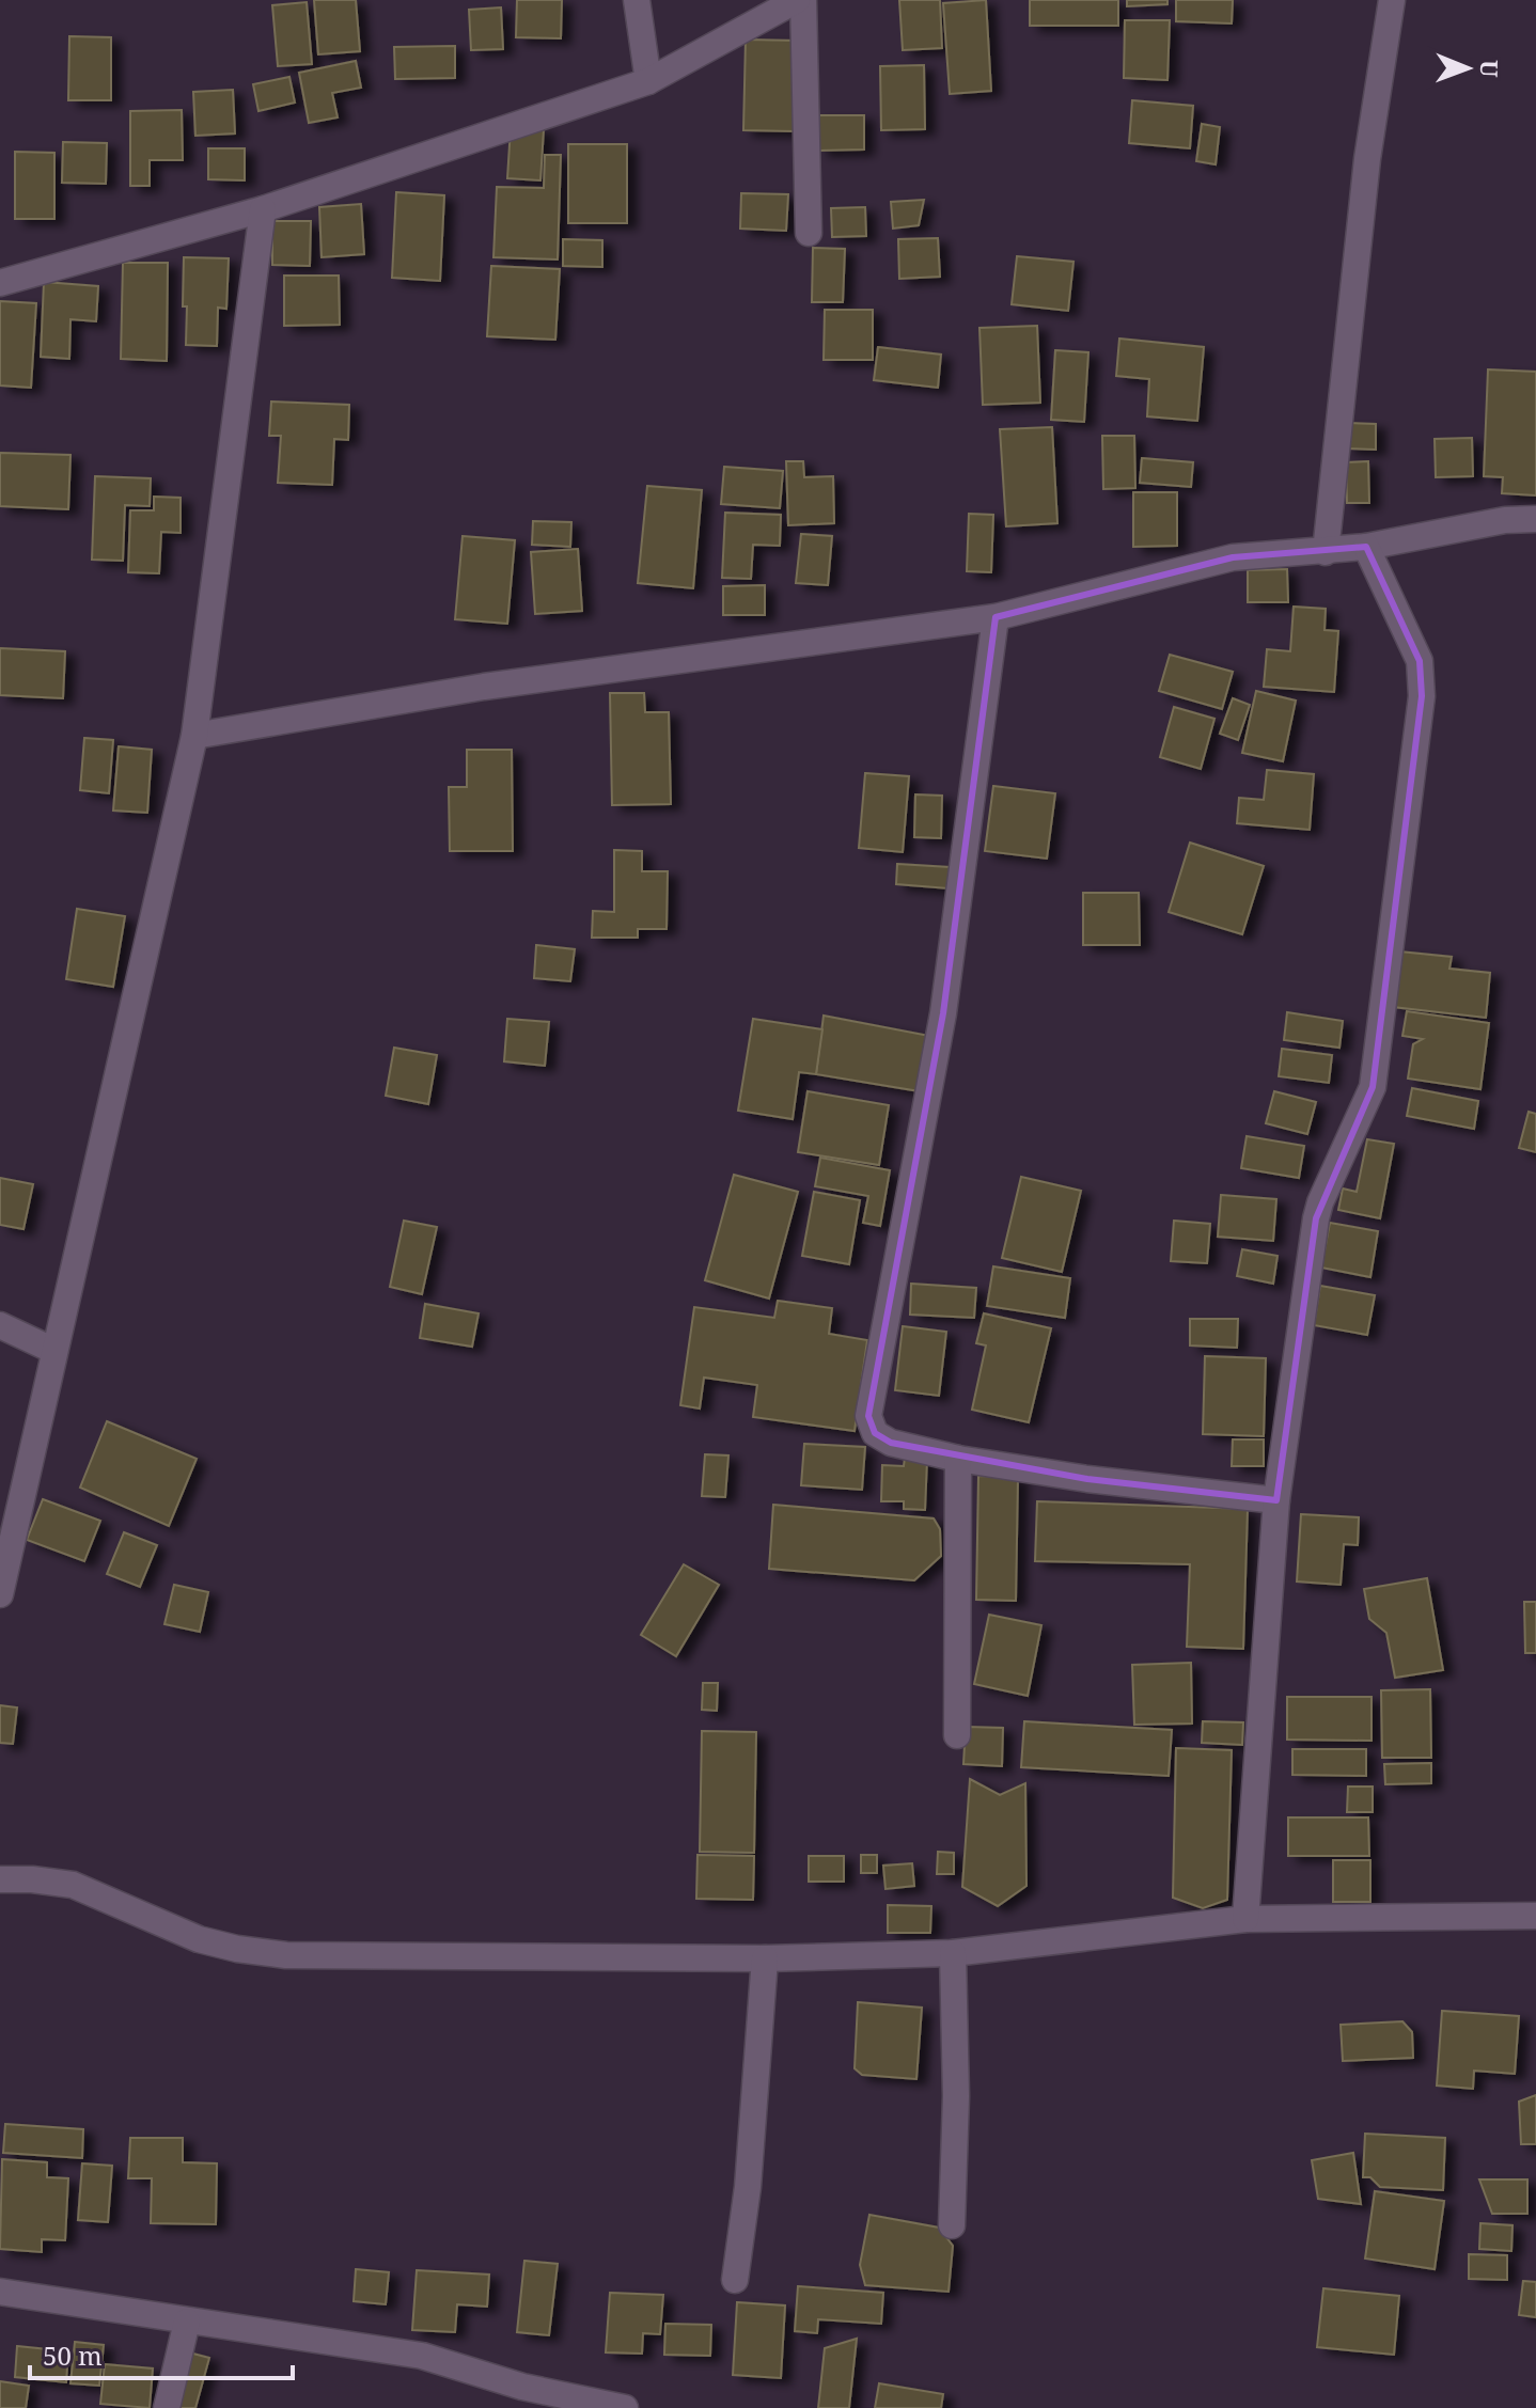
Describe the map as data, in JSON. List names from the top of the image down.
{
  "scale_bar": "50 m",
  "north": "right"
}
